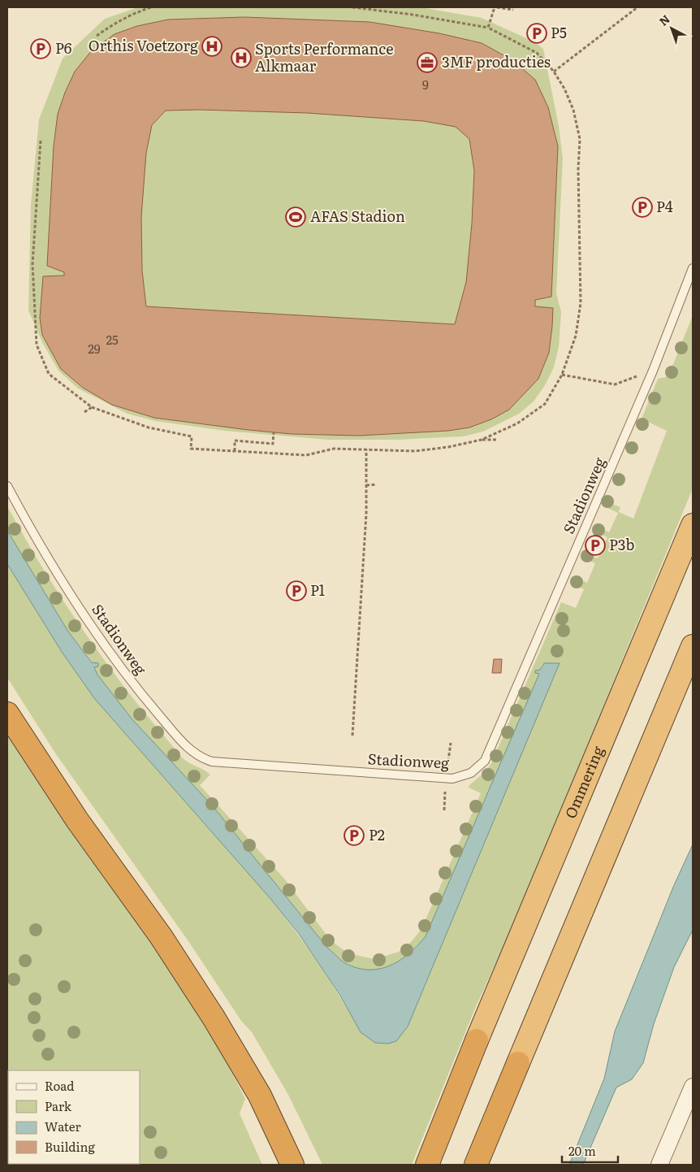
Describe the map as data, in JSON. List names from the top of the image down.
{
  "streets": {
    "highway": ["Ommering"],
    "lane": ["Stadionweg"]
  },
  "places": {
    "parking": [
      "P5",
      "P6",
      "P4",
      "P3b",
      "P1",
      "P2"
    ],
    "hospital": ["Orthis Voetzorg", "Sports Performance Alkmaar"],
    "office": ["3MF producties"],
    "sports": ["AFAS Stadion"]
  },
  "house_numbers": ["9", "25", "29"],
  "legend": [
    "Road",
    "Park",
    "Water",
    "Building"
  ],
  "scale_bar": "20 m",
  "north": "top left"
}
